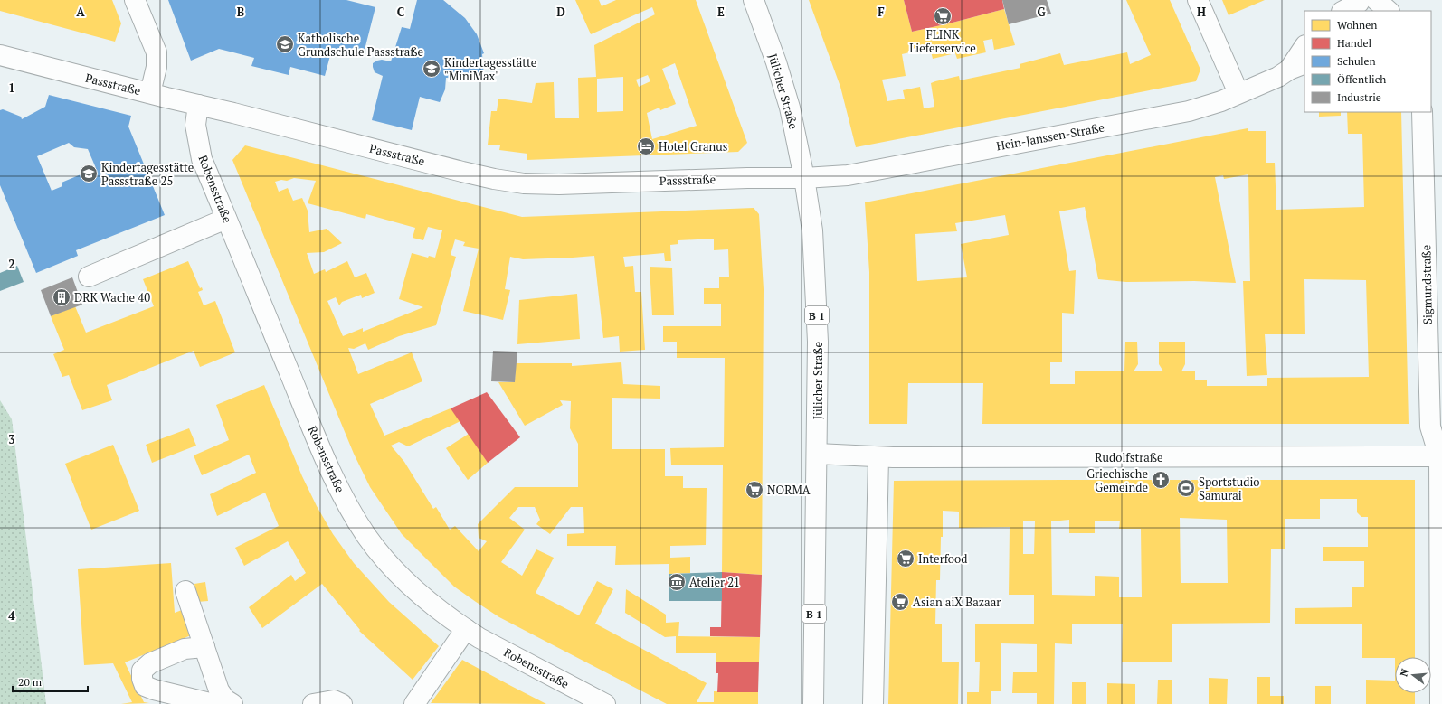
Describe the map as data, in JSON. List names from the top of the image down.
{
  "streets": {
    "street": [
      "Passstraße",
      "Jülicher Straße",
      "Hein-Janssen-Straße",
      "Robensstraße",
      "Sigmundstraße",
      "B 1",
      "Rudolfstraße"
    ]
  },
  "crossings": [
    ["Passstraße", "Jülicher Straße"],
    ["Passstraße", "Hein-Janssen-Straße"],
    ["Passstraße", "Robensstraße"],
    ["Jülicher Straße", "Hein-Janssen-Straße"],
    ["Jülicher Straße", "Rudolfstraße"],
    ["Sigmundstraße", "Rudolfstraße"]
  ],
  "places": {
    "supermarket": [
      "FLINK Lieferservice",
      "NORMA",
      "Interfood",
      "Asian aiX Bazaar"
    ],
    "school or university": ["Katholische Grundschule Passstraße", "Kindertagesstätte \"MiniMax\"", "Kindertagesstätte Passstraße 25"],
    "hotel": ["Hotel Granus"],
    "building": ["DRK Wache 40"],
    "church": ["Griechische Gemeinde"],
    "sports": ["Sportstudio Samurai"],
    "museum": ["Atelier 21"]
  },
  "legend": [
    "Wohnen",
    "Handel",
    "Schulen",
    "Öffentlich",
    "Industrie"
  ],
  "scale_bar": "20 m",
  "north": "left",
  "grid": {
    "columns": [
      "A",
      "B",
      "C",
      "D",
      "E",
      "F",
      "G",
      "H"
    ],
    "rows": [
      "1",
      "2",
      "3",
      "4"
    ]
  }
}
